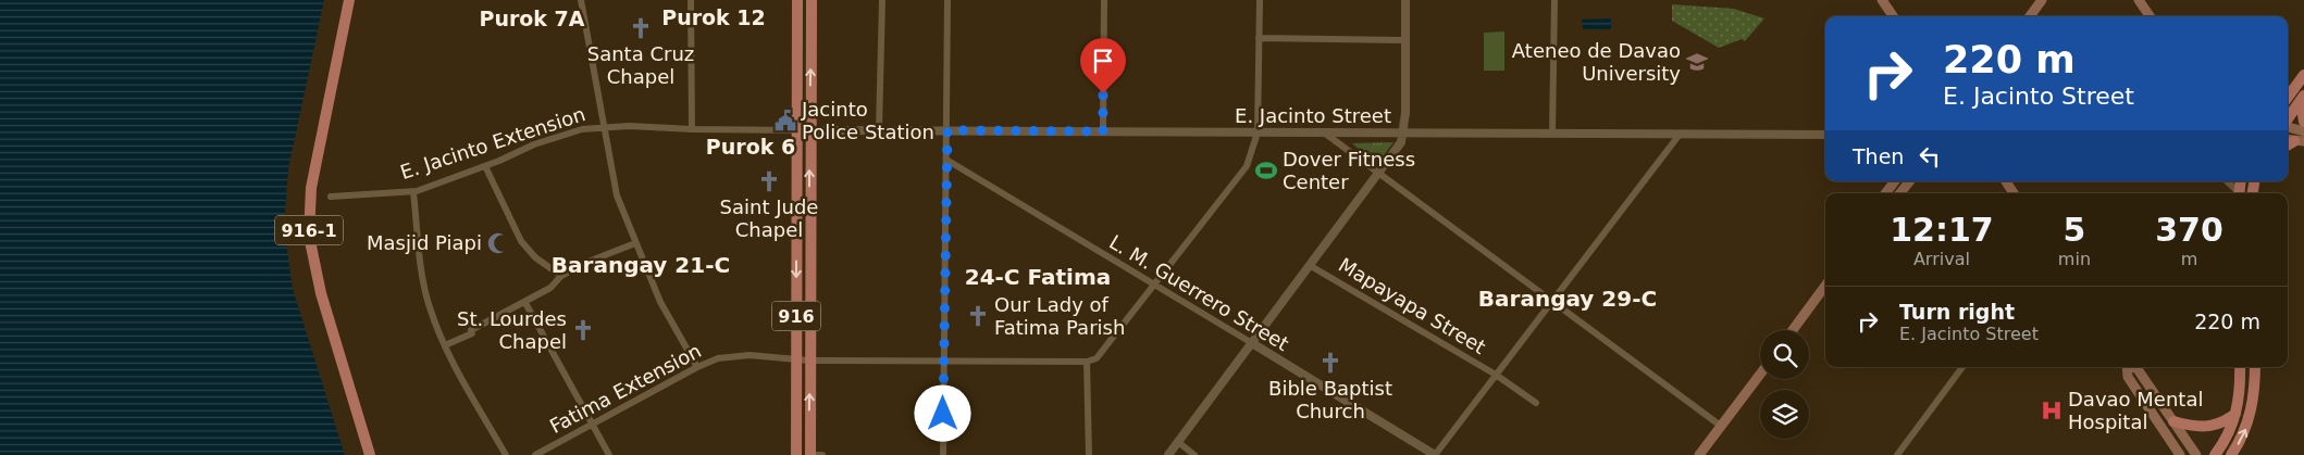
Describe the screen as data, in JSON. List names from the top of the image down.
{
  "streets": {
    "main road": ["916-1", "916"],
    "street": [
      "E. Jacinto Street",
      "E. Jacinto Extension",
      "L. M. Guerrero Street",
      "Mapayapa Street",
      "Fatima Extension"
    ]
  },
  "crossings": [
    ["E. Jacinto Street", "E. Jacinto Extension"],
    ["E. Jacinto Street", "916"],
    ["E. Jacinto Extension", "916"],
    ["916", "Fatima Extension"]
  ],
  "districts": [
    "Purok 12",
    "Purok 7A",
    "Purok 6",
    "Barangay 21-C",
    "24-C Fatima",
    "Barangay 29-C"
  ],
  "places": {
    "church": [
      "Santa Cruz Chapel",
      "Saint Jude Chapel",
      "Our Lady of Fatima Parish",
      "St. Lourdes Chapel",
      "Bible Baptist Church"
    ],
    "school or university": ["Ateneo de Davao University"],
    "public building": ["Jacinto Police Station"],
    "sports": ["Dover Fitness Center"],
    "mosque": ["Masjid Piapi"],
    "hospital": ["Davao Mental Hospital"]
  },
  "page": {
    "turn": ["220 m", "E. Jacinto Street"],
    "then": "Then",
    "eta": [
      "12:17",
      "Arrival",
      "5",
      "min",
      "370",
      "m"
    ],
    "list": [
      {
        "name": "Turn right",
        "note": "E. Jacinto Street",
        "value": "220 m"
      }
    ]
  }
}
